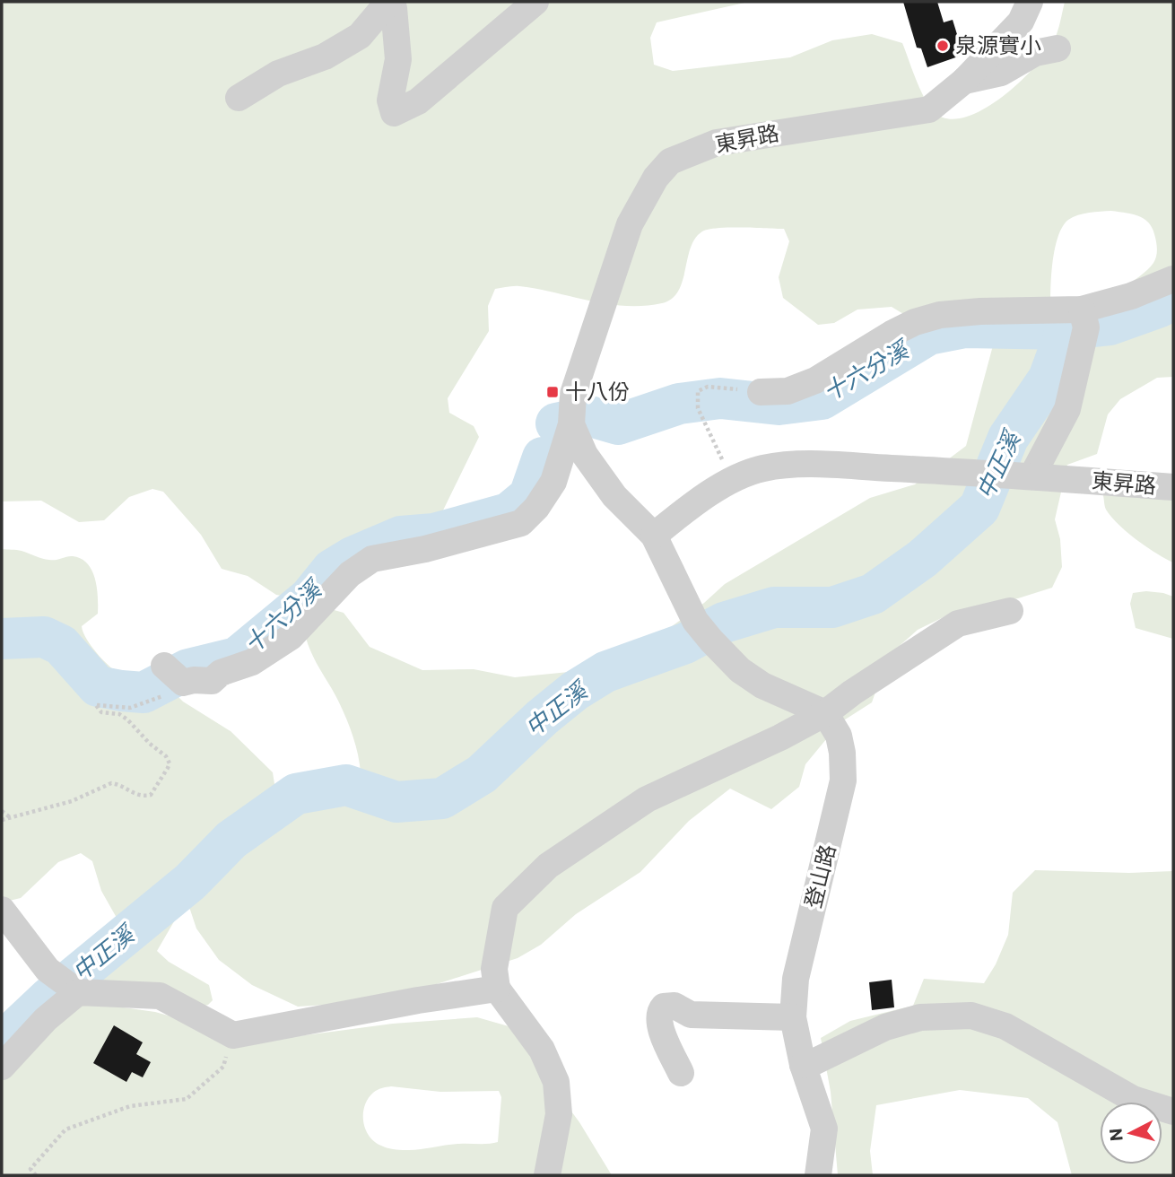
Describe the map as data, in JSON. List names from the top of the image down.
{
  "streets": {
    "street": ["東昇路", "登山路"]
  },
  "water": ["十六分溪", "中正溪"],
  "places": {
    "other": ["泉源實小"],
    "transit": ["十八份"]
  },
  "north": "left"
}
